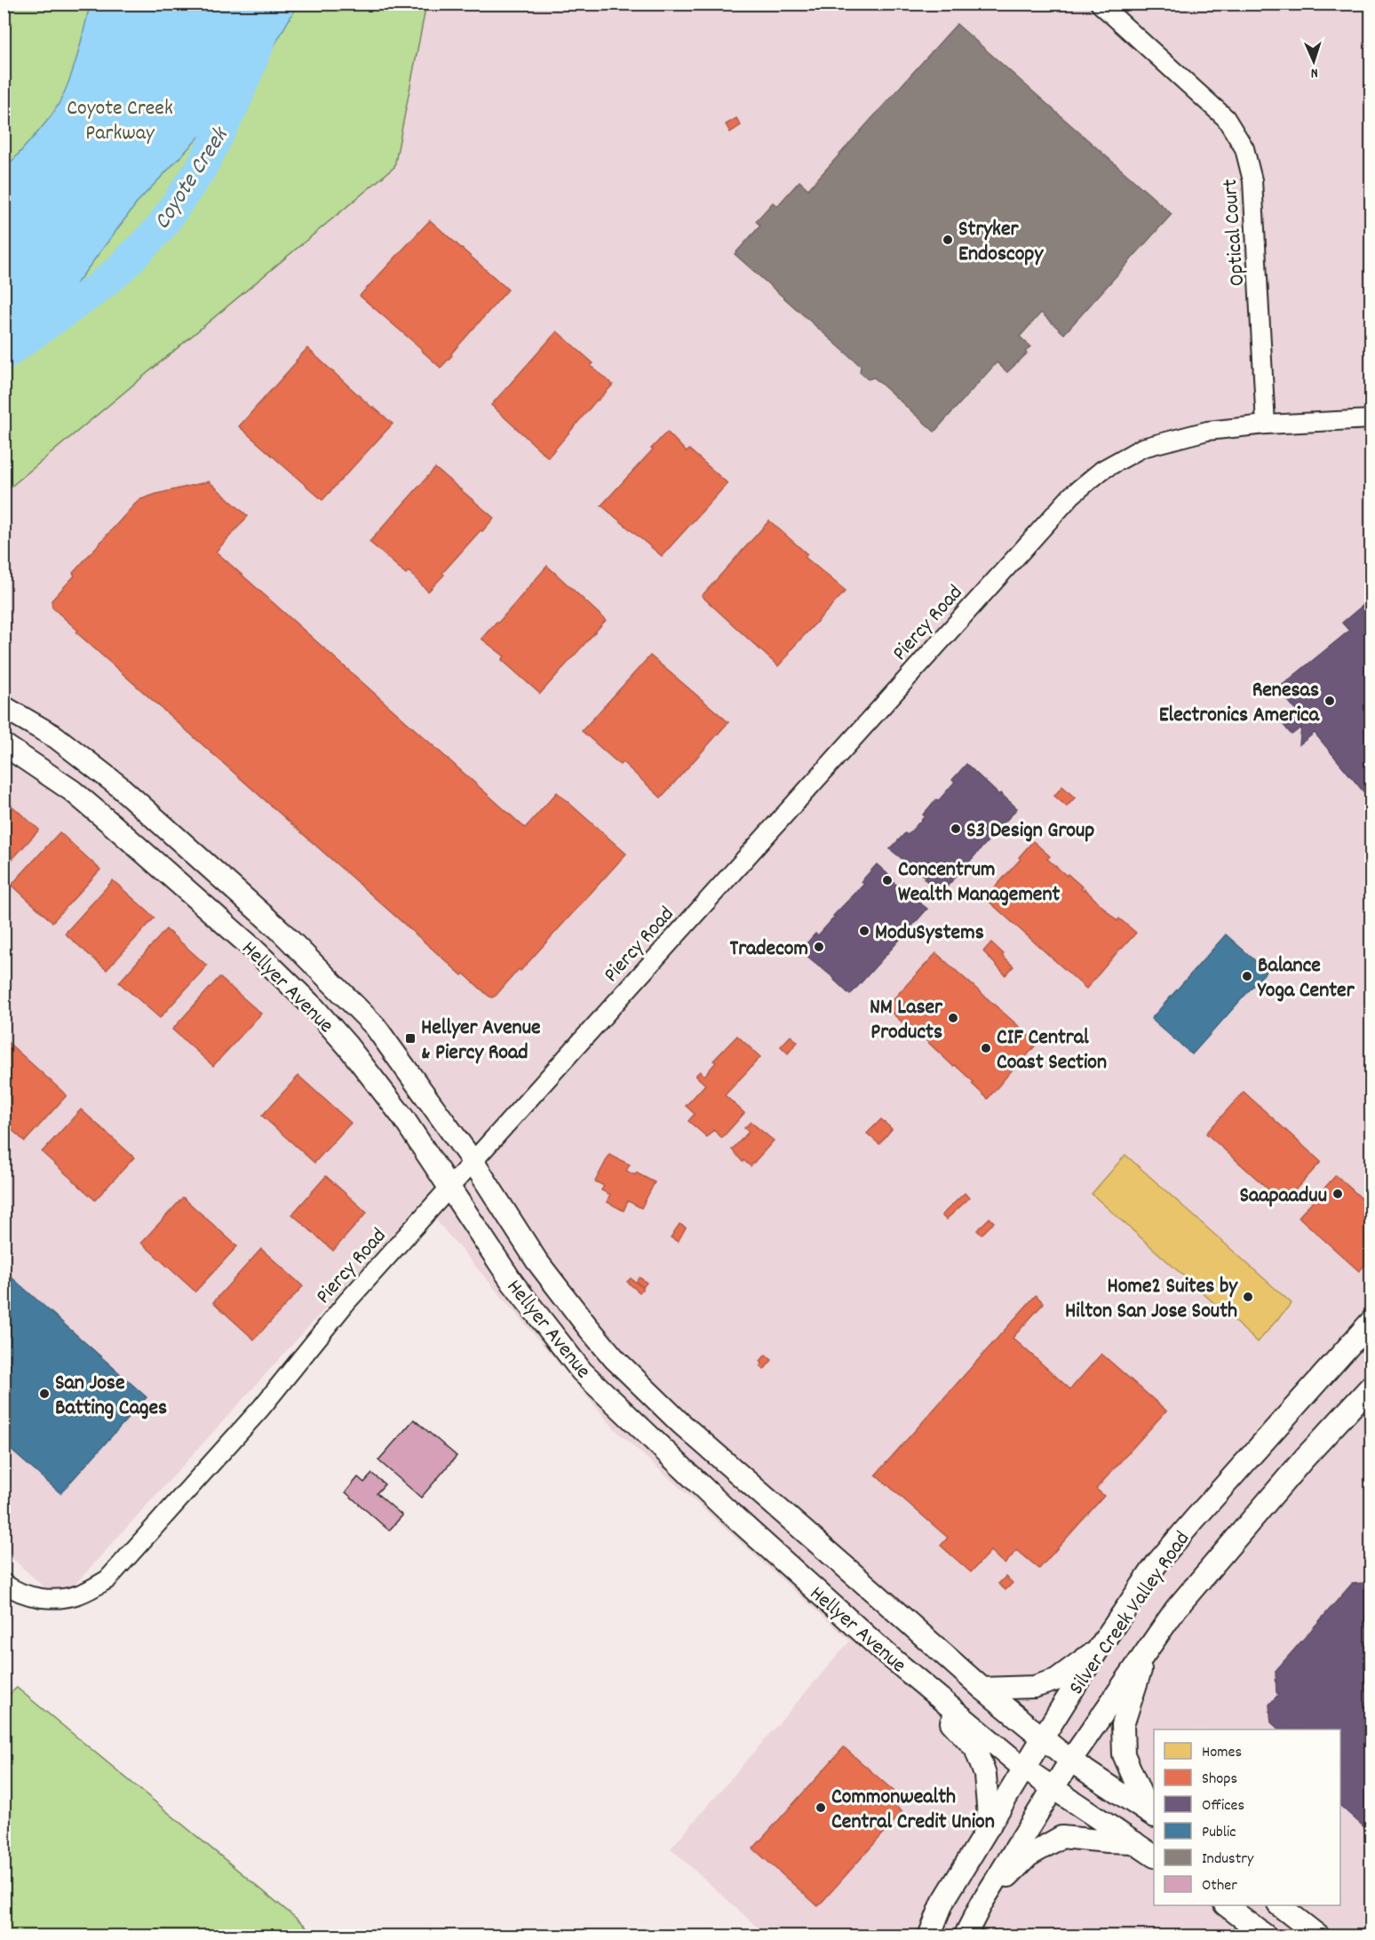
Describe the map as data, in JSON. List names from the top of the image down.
{
  "streets": {
    "main road": ["Hellyer Avenue", "Silver Creek Valley Road"],
    "street": ["Optical Court", "Piercy Road"]
  },
  "crossings": [
    ["Optical Court", "Piercy Road"],
    ["Piercy Road", "Hellyer Avenue"],
    ["Hellyer Avenue", "Silver Creek Valley Road"]
  ],
  "water": ["Coyote Creek"],
  "parks": ["Coyote Creek Parkway"],
  "places": {
    "other": [
      "Stryker Endoscopy",
      "Renesas Electronics America",
      "S3 Design Group",
      "Concentrum Wealth Management",
      "ModuSystems",
      "Tradecom",
      "Balance Yoga Center",
      "NM Laser Products",
      "CIF Central Coast Section",
      "Saapaaduu",
      "Home2 Suites by Hilton San Jose South",
      "San Jose Batting Cages",
      "Commonwealth Central Credit Union"
    ],
    "transit": ["Hellyer Avenue & Piercy Road"]
  },
  "legend": [
    "Homes",
    "Shops",
    "Offices",
    "Public",
    "Industry",
    "Other"
  ],
  "north": "bottom"
}
